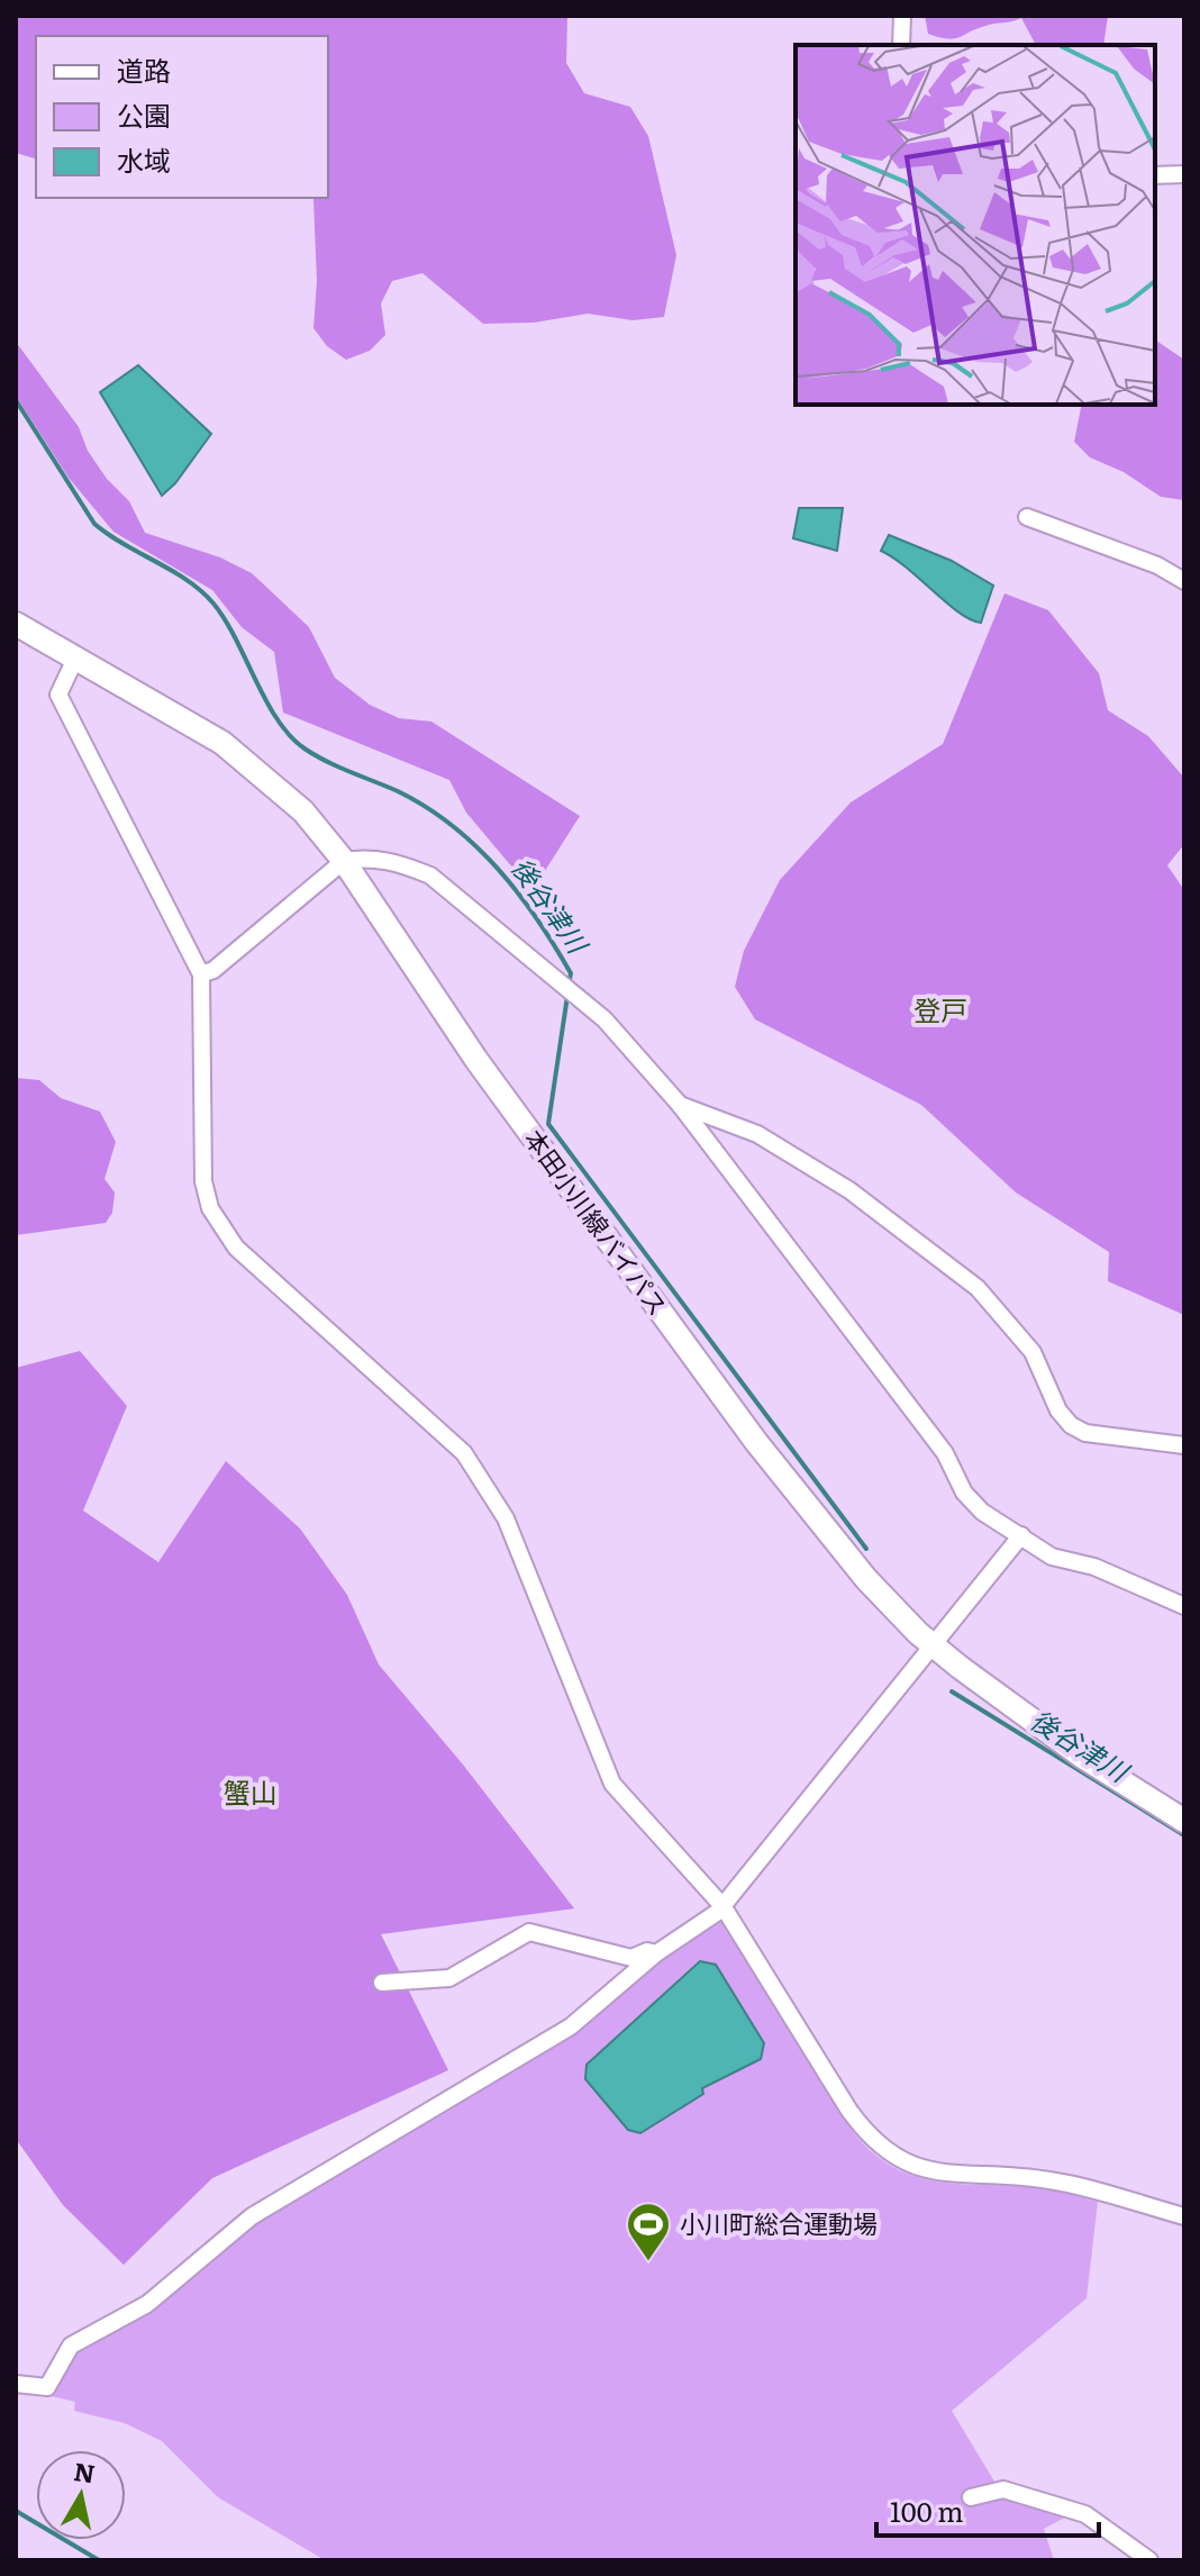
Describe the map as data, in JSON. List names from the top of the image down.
{
  "streets": {
    "street": ["本田小川線バイパス"]
  },
  "districts": ["登戸", "蟹山"],
  "water": ["後谷津川"],
  "places": {
    "sports": ["小川町総合運動場"]
  },
  "legend": ["道路", "公園", "水域"],
  "scale_bar": "100 m",
  "north": "top"
}
